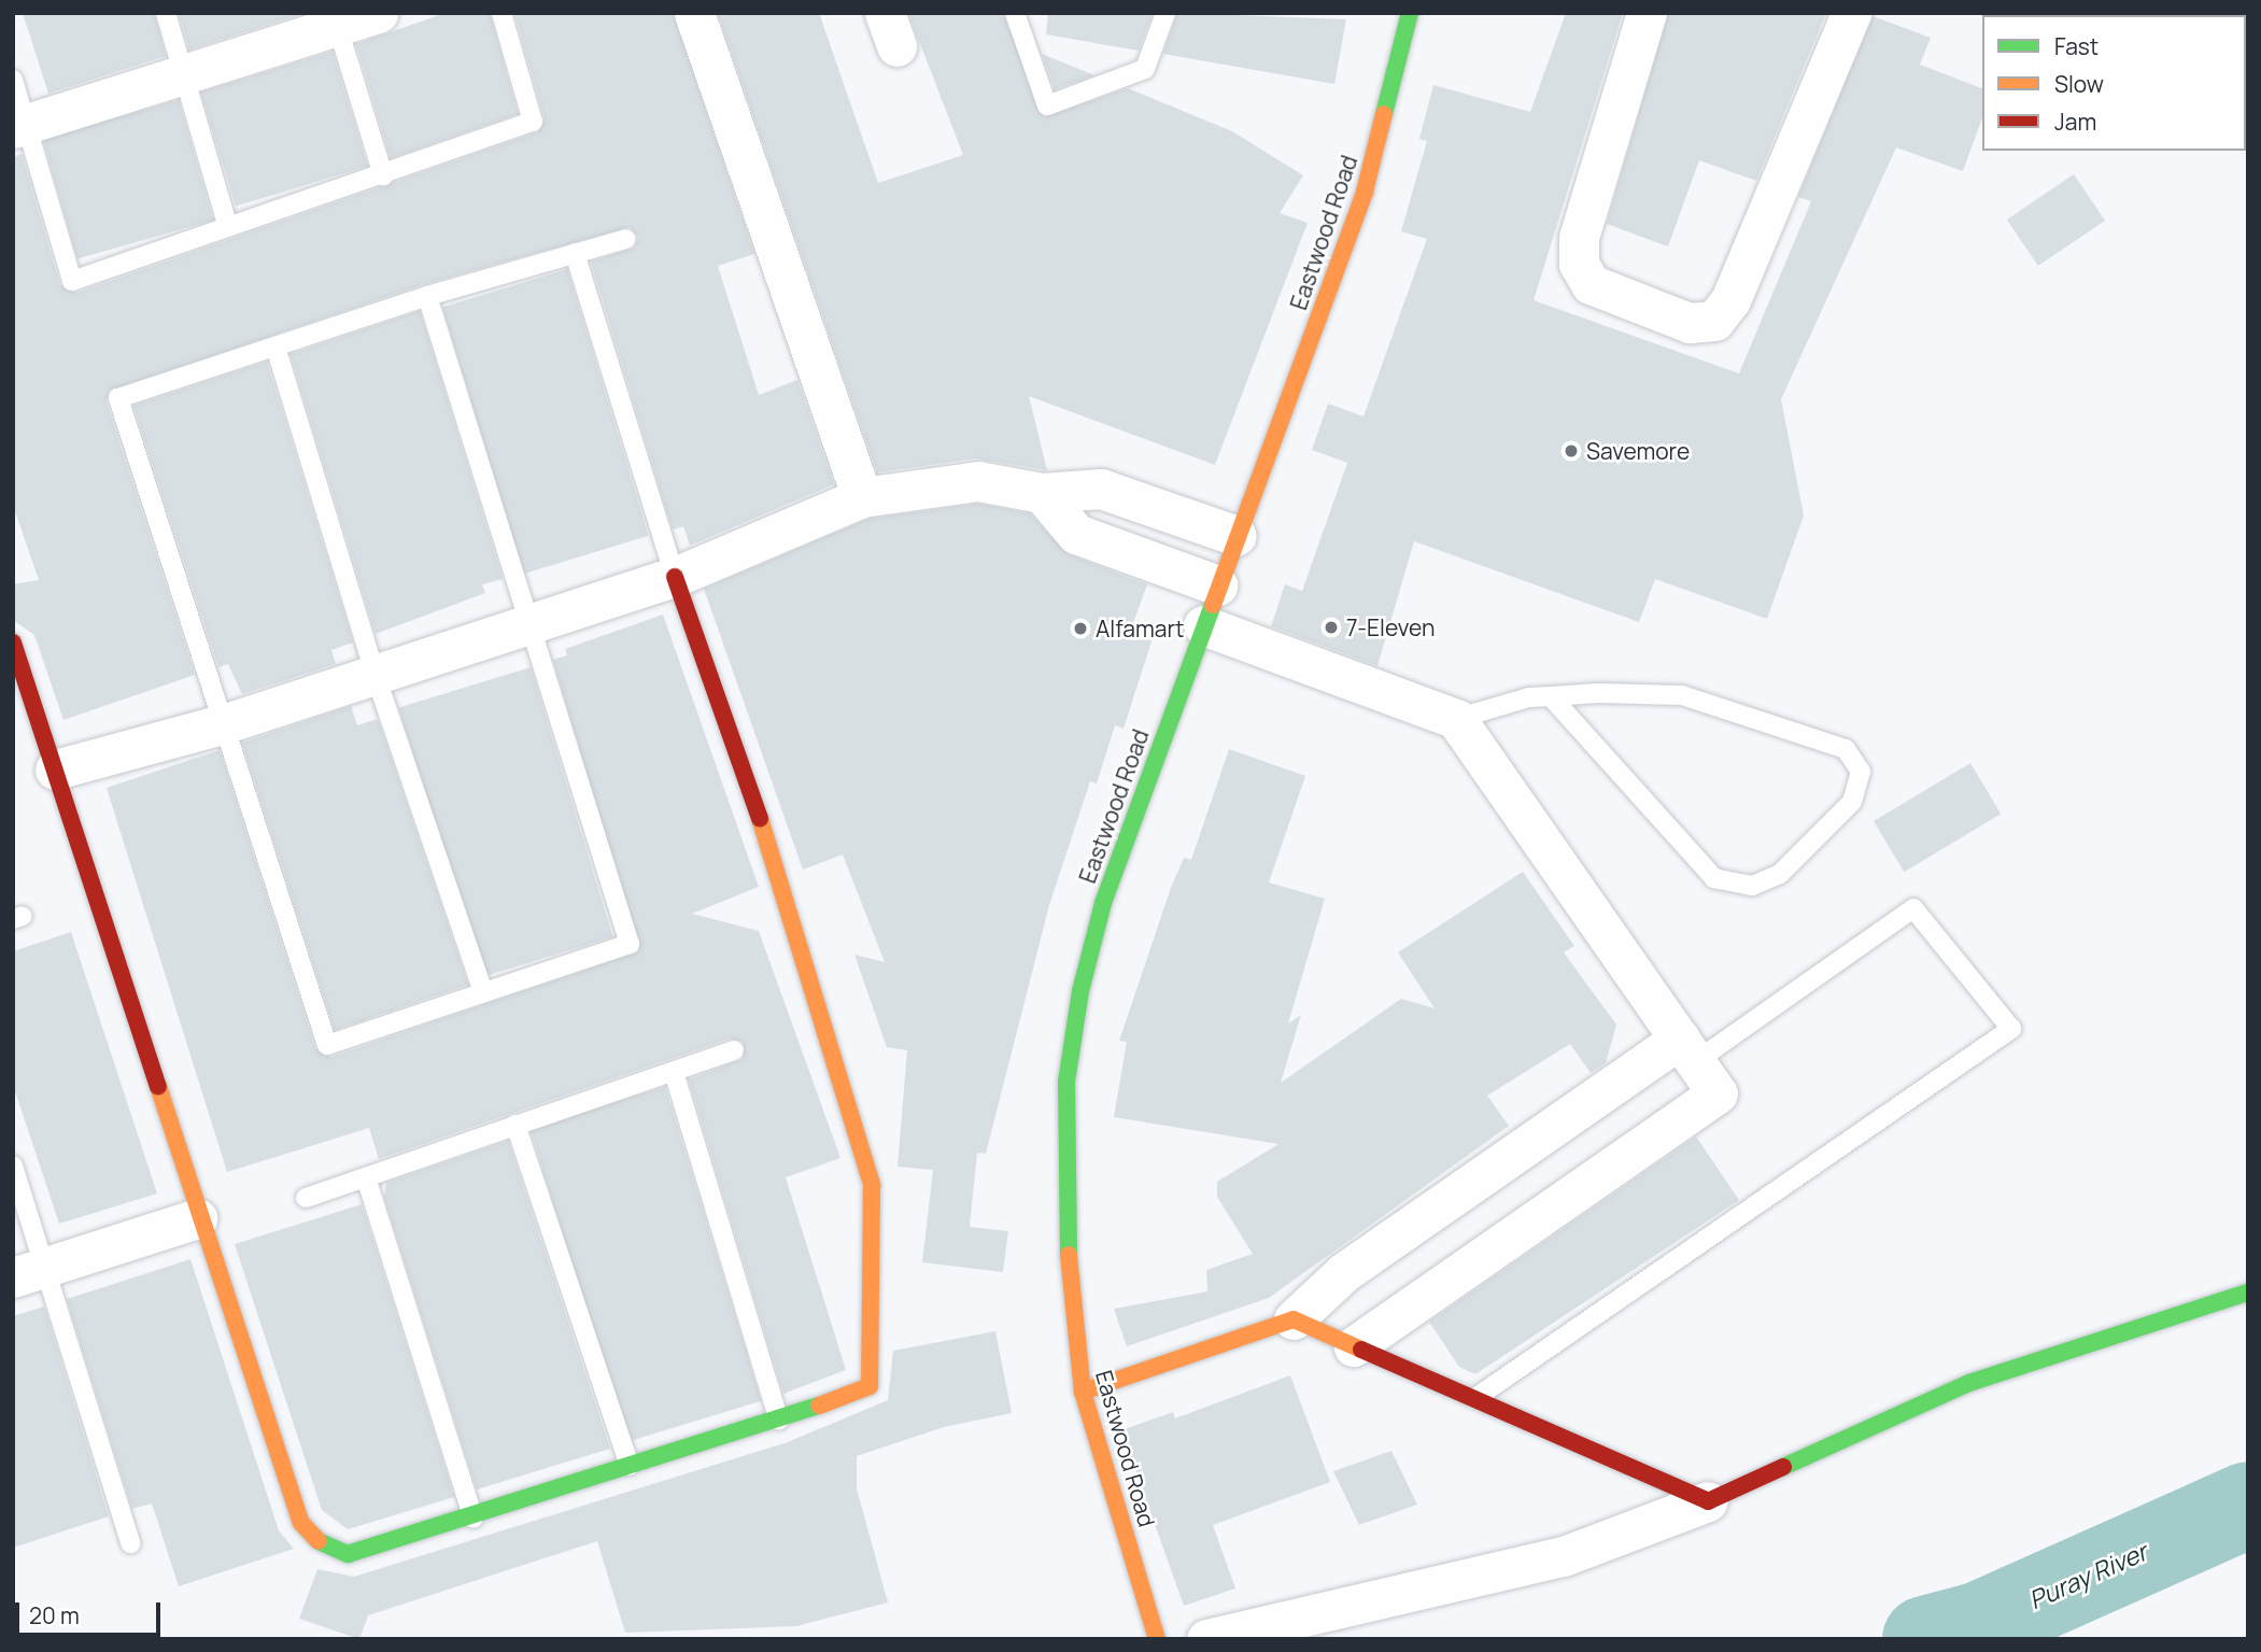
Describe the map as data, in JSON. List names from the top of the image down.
{
  "streets": {
    "street": ["Eastwood Road"]
  },
  "water": ["Puray River"],
  "places": ["Savemore", "7-Eleven", "Alfamart"],
  "legend": ["Fast", "Slow", "Jam"],
  "scale_bar": "20 m"
}
